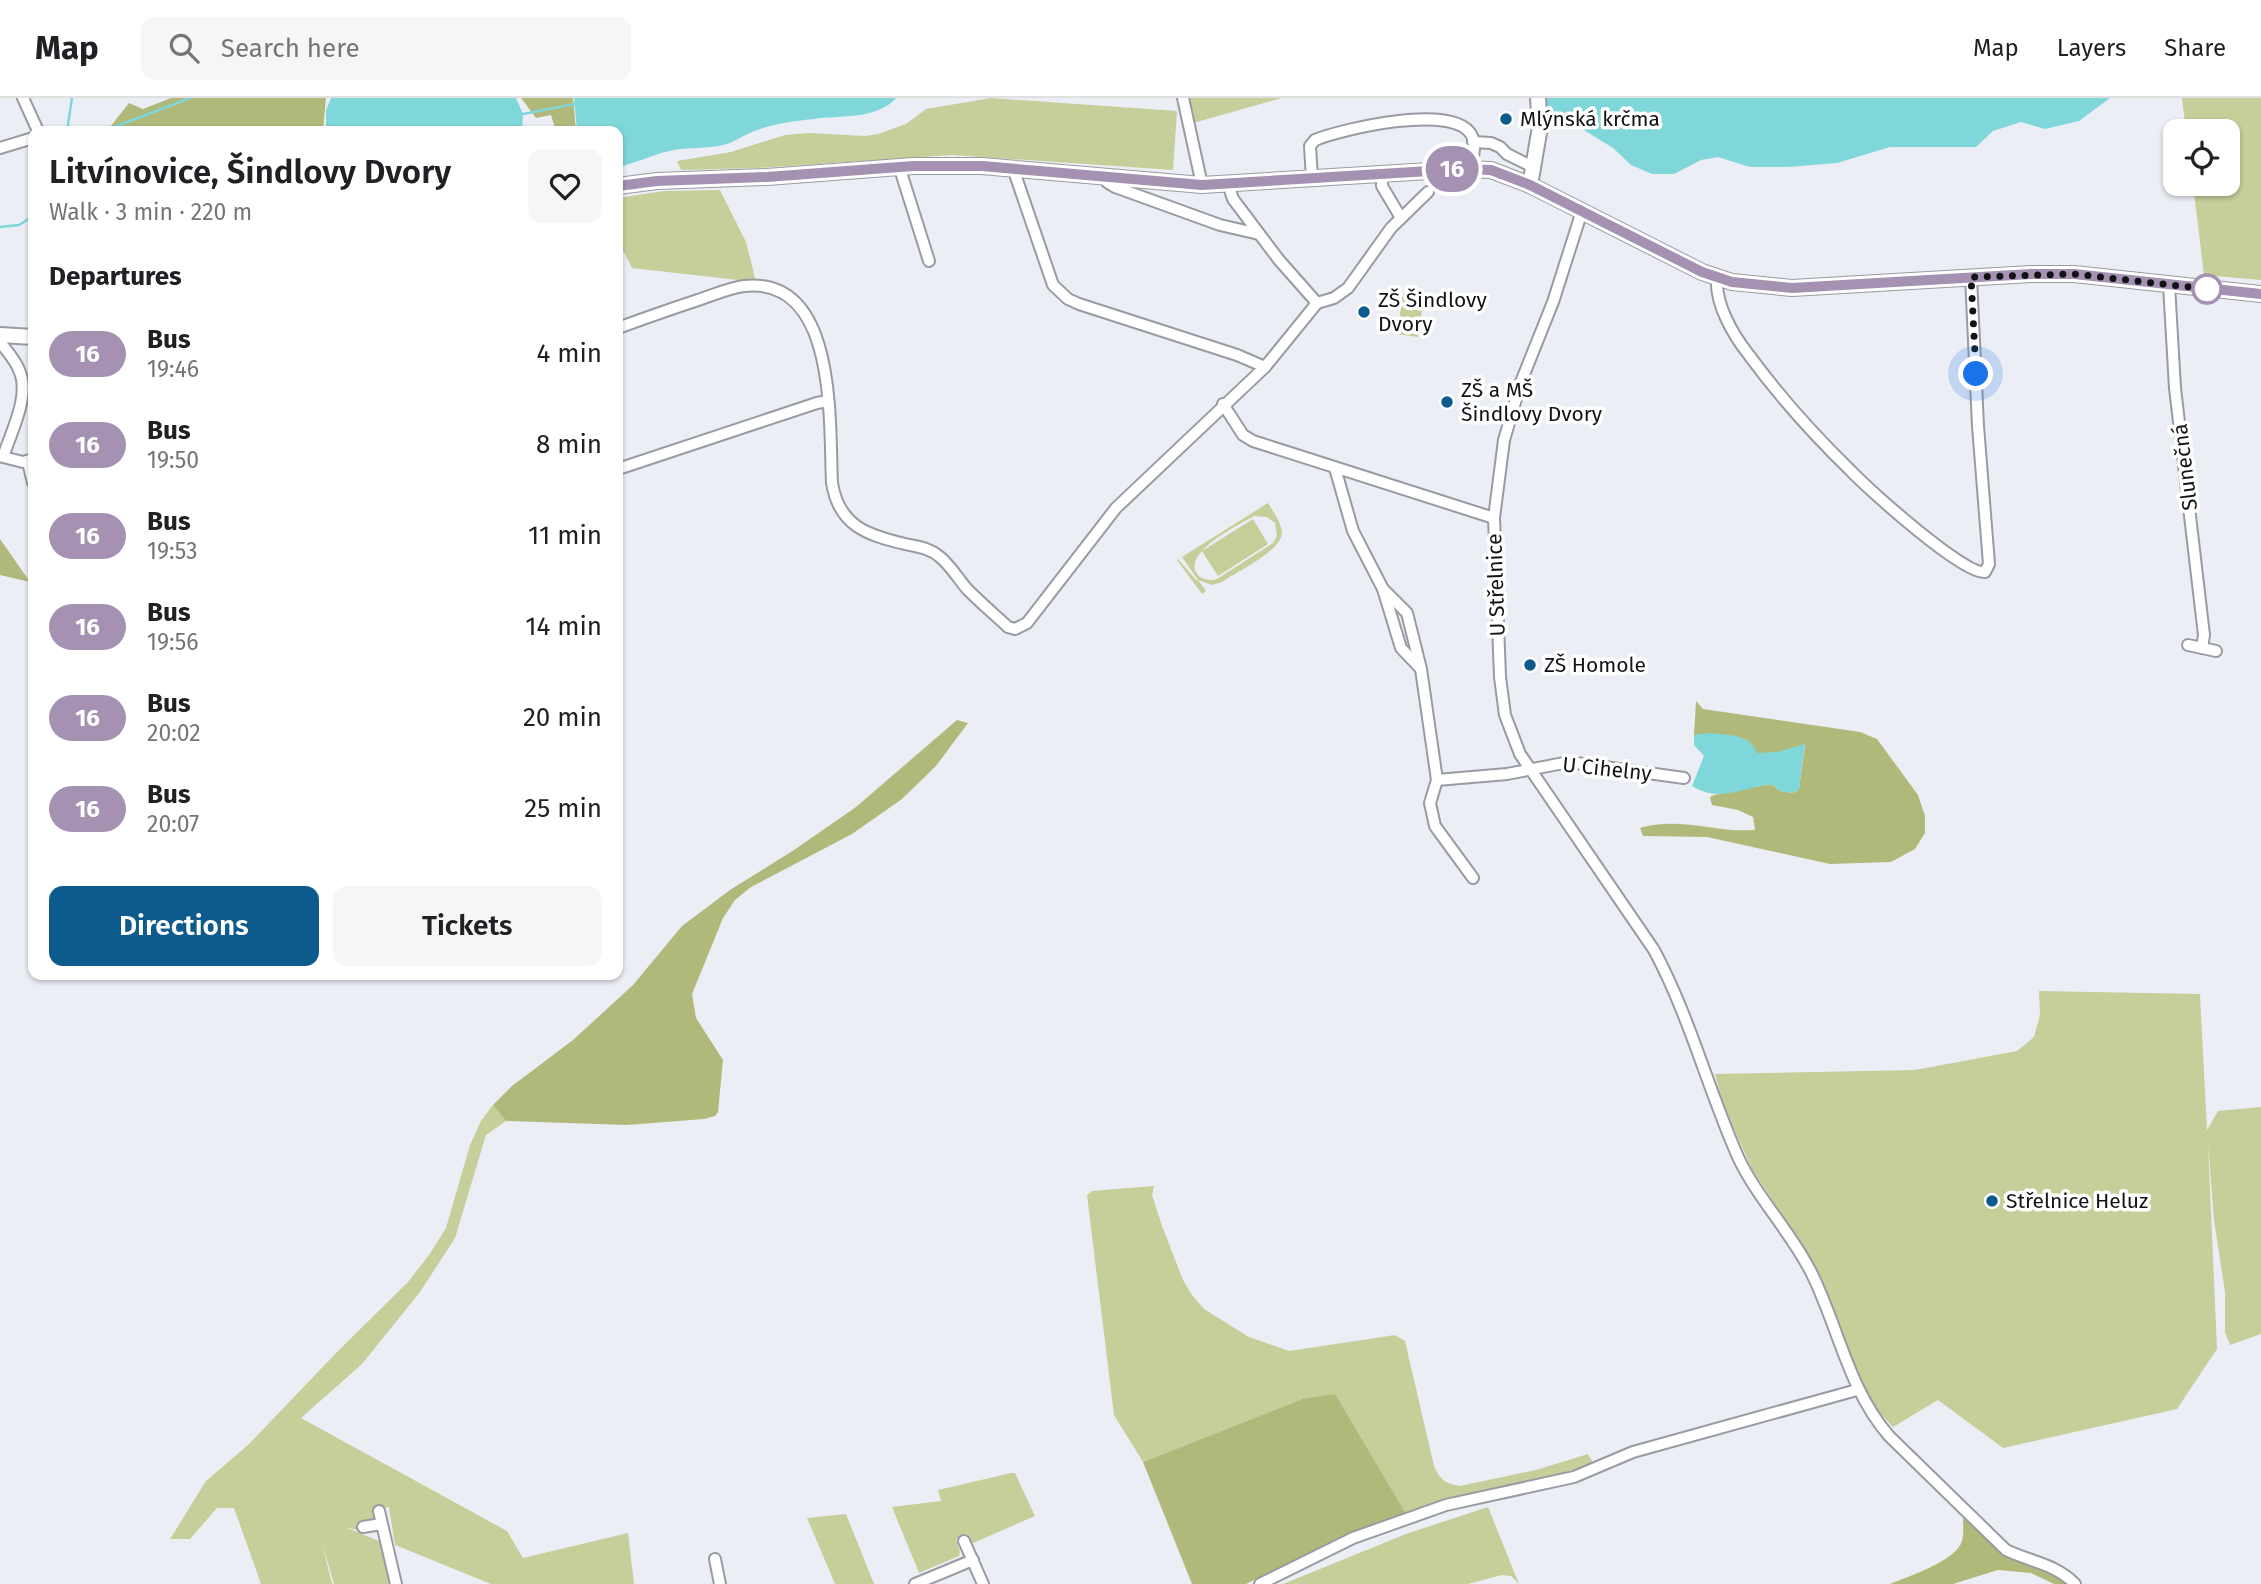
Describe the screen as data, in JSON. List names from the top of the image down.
{
  "streets": {
    "street": ["Slunečná", "U Střelnice", "U Cihelny"]
  },
  "crossings": [
    ["U Střelnice", "U Cihelny"]
  ],
  "places": [
    "Mlýnská krčma",
    "ZŠ Šindlovy Dvory",
    "ZŠ a MŠ Šindlovy Dvory",
    "ZŠ Homole",
    "Střelnice Heluz"
  ],
  "lines": ["bus line 16"],
  "page": {
    "header": "Map",
    "search": "Search here",
    "nav": ["Map", "Layers", "Share"],
    "on_map": "16",
    "heading": [
      ["Litvínovice, Šindlovy Dvory", "Walk · 3 min · 220 m"],
      "Departures"
    ],
    "list": [
      {
        "mark": "16",
        "name": "Bus",
        "note": "19:46",
        "value": "4 min"
      },
      {
        "mark": "16",
        "name": "Bus",
        "note": "19:50",
        "value": "8 min"
      },
      {
        "mark": "16",
        "name": "Bus",
        "note": "19:53",
        "value": "11 min"
      },
      {
        "mark": "16",
        "name": "Bus",
        "note": "19:56",
        "value": "14 min"
      },
      {
        "mark": "16",
        "name": "Bus",
        "note": "20:02",
        "value": "20 min"
      },
      {
        "mark": "16",
        "name": "Bus",
        "note": "20:07",
        "value": "25 min"
      }
    ],
    "buttons": ["Directions", "Tickets"]
  }
}
